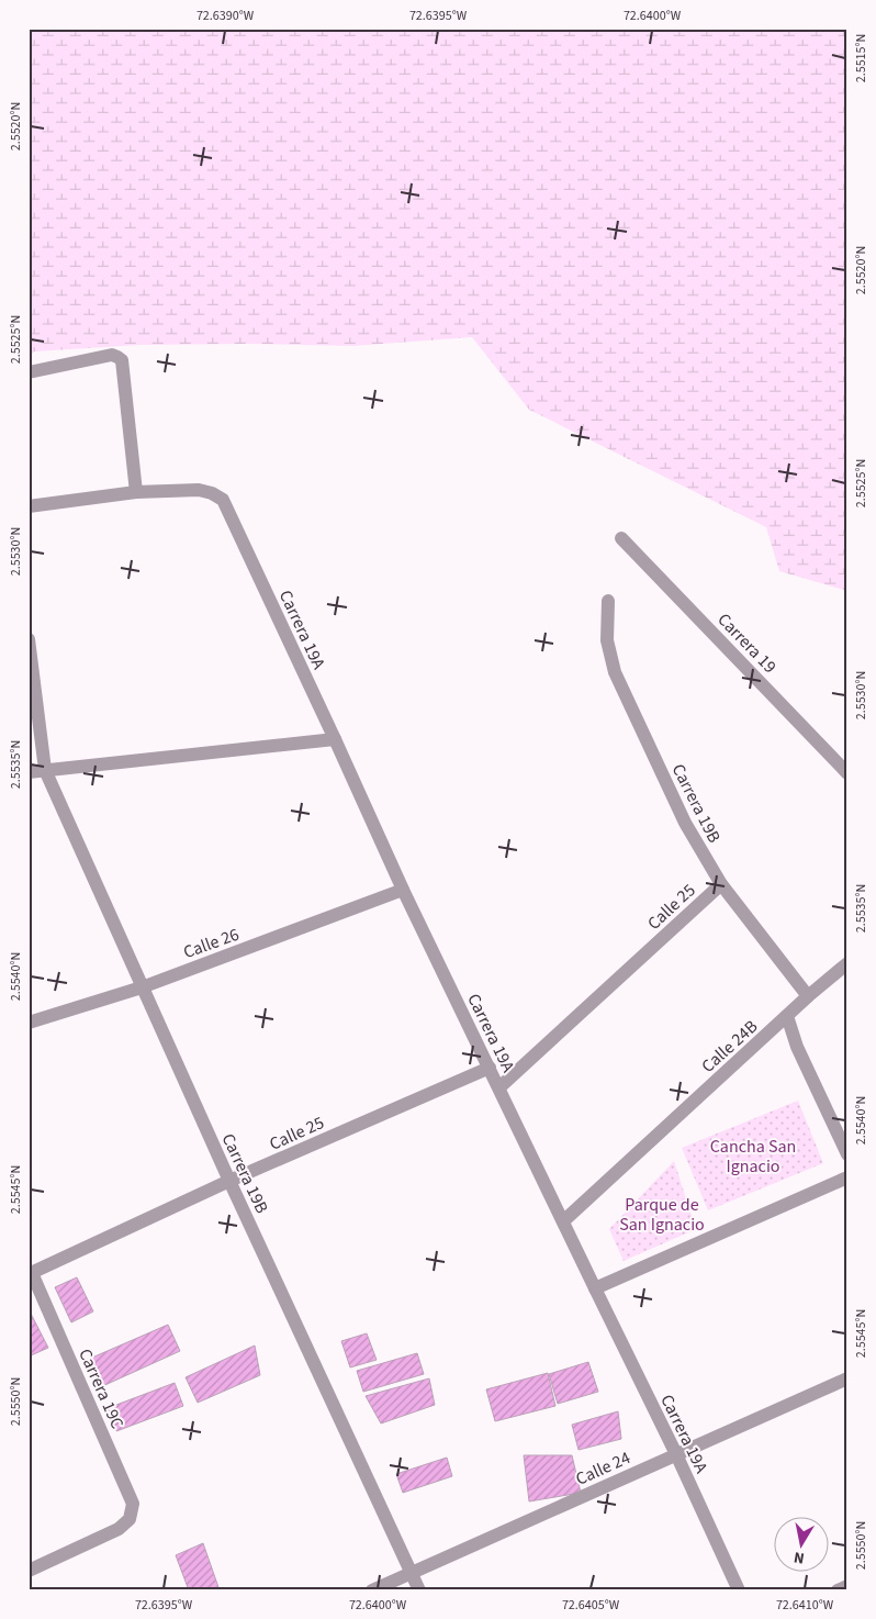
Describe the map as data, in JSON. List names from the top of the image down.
{
  "streets": {
    "street": [
      "Carrera 19A",
      "Carrera 19",
      "Carrera 19B",
      "Calle 25",
      "Calle 26",
      "Calle 24B",
      "Carrera 19C",
      "Calle 24"
    ]
  },
  "crossings": [
    ["Carrera 19A", "Calle 25"],
    ["Carrera 19A", "Calle 26"],
    ["Carrera 19A", "Calle 24B"],
    ["Carrera 19A", "Calle 24"],
    ["Carrera 19B", "Calle 25"],
    ["Carrera 19B", "Calle 26"],
    ["Carrera 19B", "Calle 24B"],
    ["Carrera 19B", "Calle 24"],
    ["Calle 25", "Carrera 19C"]
  ],
  "parks": ["Cancha San Ignacio", "Parque de San Ignacio"],
  "north": "bottom",
  "coordinates": [
    "72.6390°W",
    "72.6395°W",
    "72.6400°W",
    "2.5515°N",
    "2.5520°N",
    "2.5525°N",
    "2.5530°N",
    "2.5535°N",
    "2.5540°N",
    "2.5545°N",
    "2.5550°N",
    "72.6405°W",
    "72.6410°W"
  ]
}
